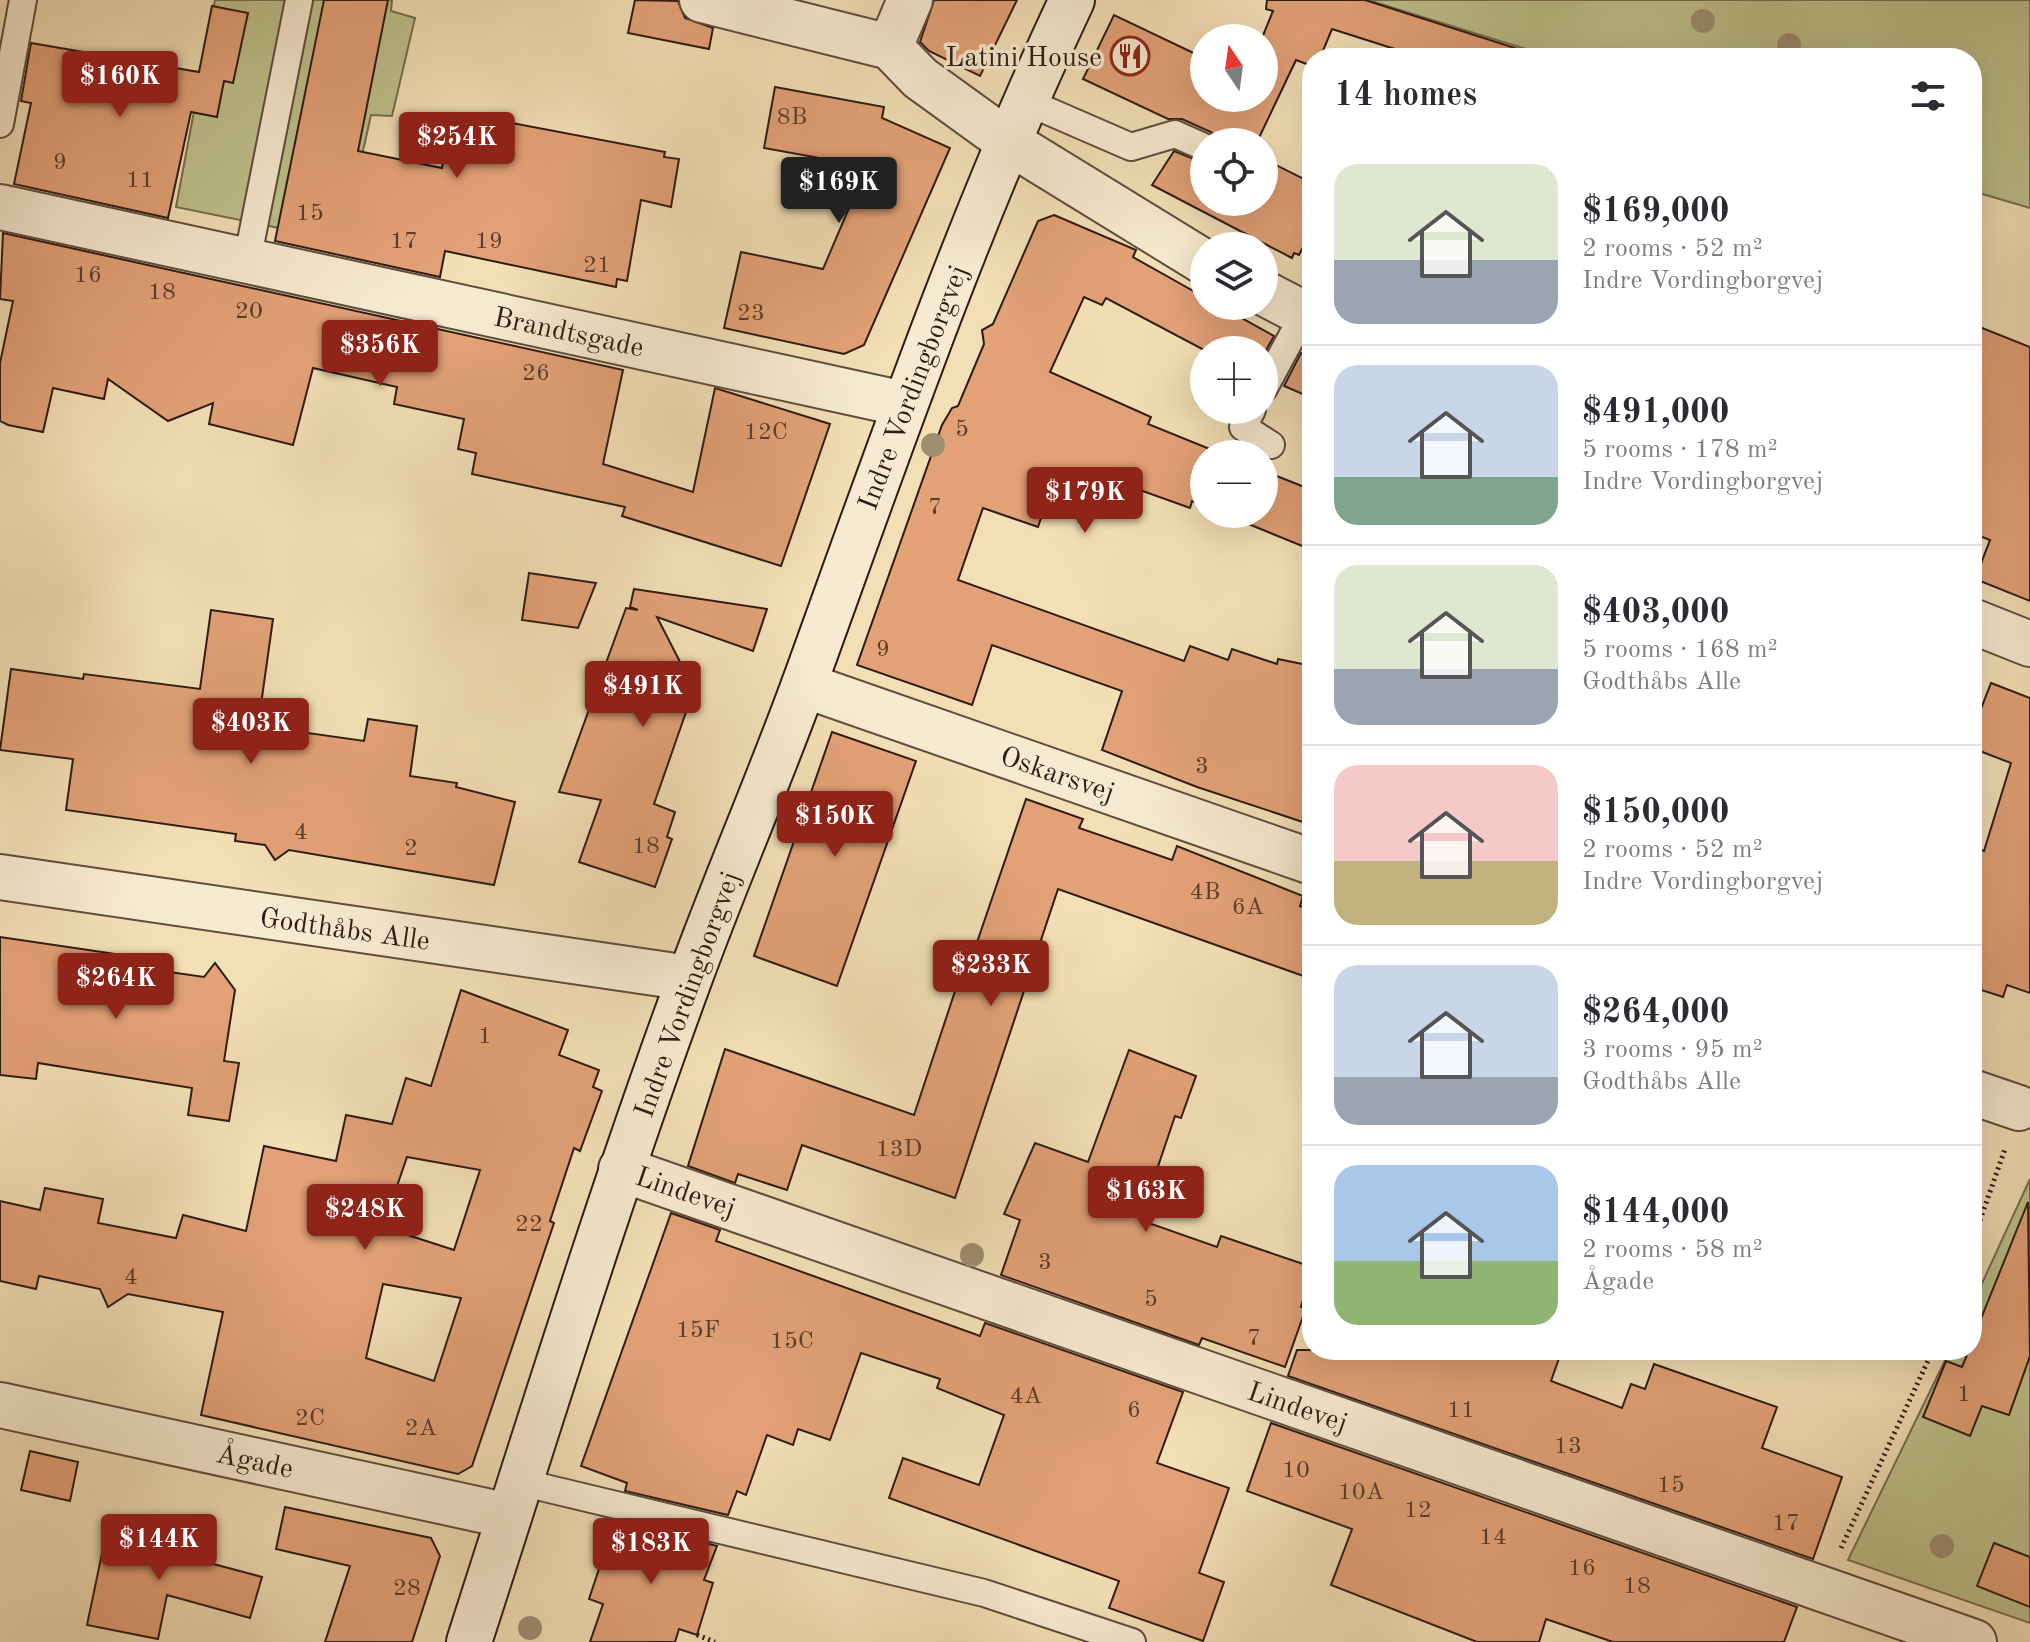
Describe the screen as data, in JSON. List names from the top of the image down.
{
  "streets": {
    "street": [
      "Brandtsgade",
      "Indre Vordingborgvej",
      "Oskarsvej",
      "Godthåbs Alle",
      "Lindevej",
      "Ågade"
    ]
  },
  "crossings": [
    ["Brandtsgade", "Indre Vordingborgvej"],
    ["Indre Vordingborgvej", "Oskarsvej"],
    ["Indre Vordingborgvej", "Godthåbs Alle"],
    ["Indre Vordingborgvej", "Lindevej"],
    ["Indre Vordingborgvej", "Ågade"]
  ],
  "places": {
    "restaurant": ["Latini House"]
  },
  "house_numbers": [
    "8B",
    "9",
    "11",
    "15",
    "17",
    "19",
    "21",
    "16",
    "18",
    "20",
    "23",
    "26",
    "5",
    "12C",
    "7",
    "9",
    "3",
    "4",
    "18",
    "2",
    "4B",
    "6A",
    "1",
    "13D",
    "22",
    "3",
    "4",
    "5",
    "15F",
    "7",
    "15C",
    "1",
    "4A",
    "6",
    "11",
    "2C",
    "2A",
    "13",
    "10",
    "15",
    "10A",
    "12",
    "17",
    "14",
    "16",
    "18",
    "28"
  ],
  "north": "top",
  "page": {
    "map_buttons": ["+", "−"],
    "heading": "14 homes",
    "price": [
      "$160K",
      "$254K",
      "$169K",
      "$356K",
      "$179K",
      "$491K",
      "$403K",
      "$150K",
      "$233K",
      "$264K",
      "$163K",
      "$248K",
      "$144K",
      "$183K"
    ],
    "list": [
      {
        "name": "$169,000",
        "note": "2 rooms · 52 m² · Indre Vordingborgvej"
      },
      {
        "name": "$491,000",
        "note": "5 rooms · 178 m² · Indre Vordingborgvej"
      },
      {
        "name": "$403,000",
        "note": "5 rooms · 168 m² · Godthåbs Alle"
      },
      {
        "name": "$150,000",
        "note": "2 rooms · 52 m² · Indre Vordingborgvej"
      },
      {
        "name": "$264,000",
        "note": "3 rooms · 95 m² · Godthåbs Alle"
      },
      {
        "name": "$144,000",
        "note": "2 rooms · 58 m² · Ågade"
      }
    ]
  }
}
